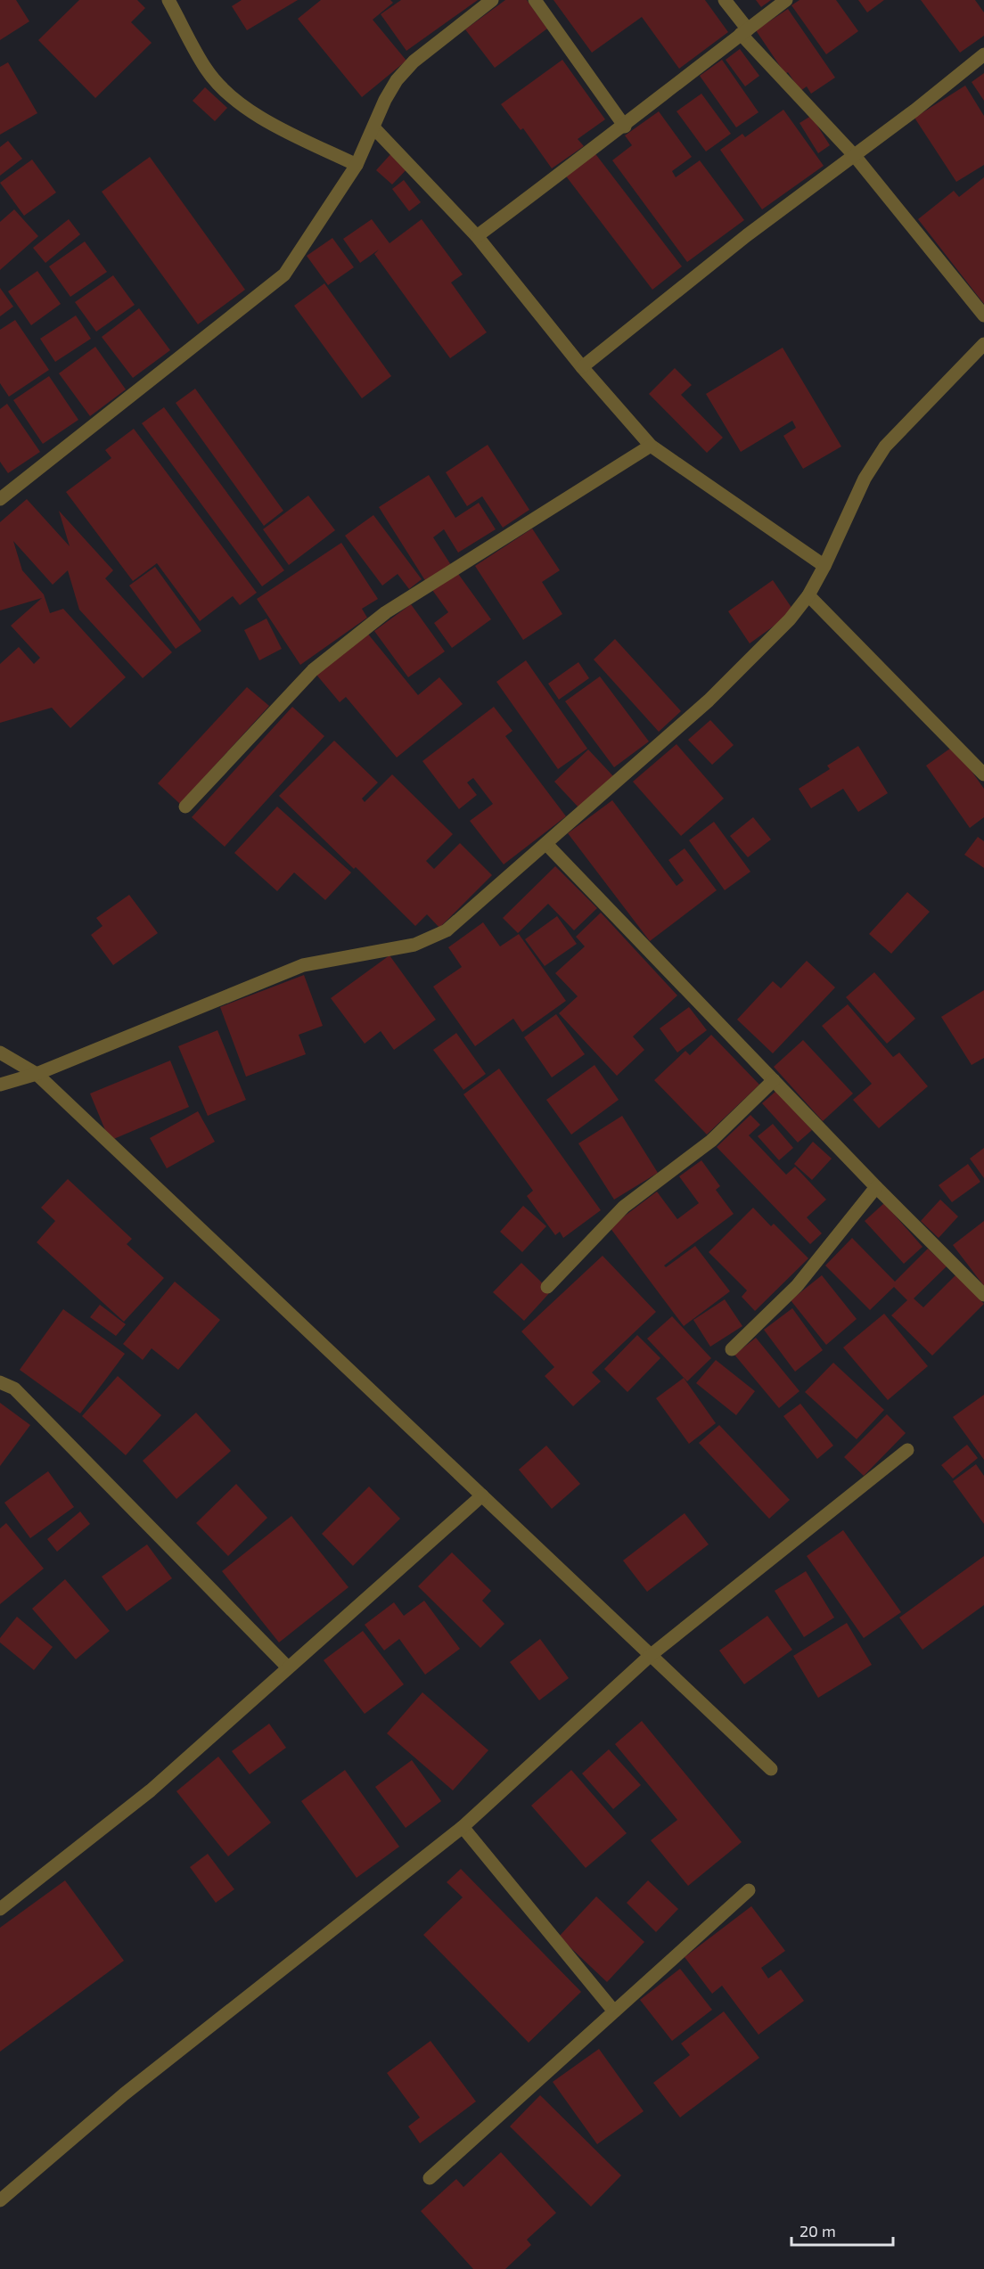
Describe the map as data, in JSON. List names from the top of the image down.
{
  "scale_bar": "20 m"
}
